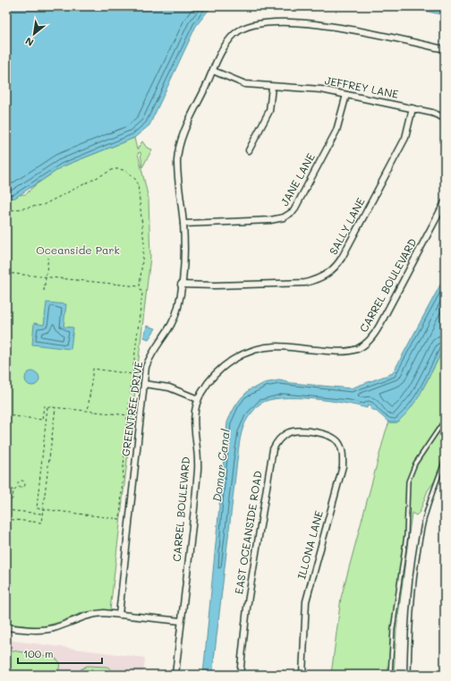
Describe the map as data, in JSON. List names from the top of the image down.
{
  "streets": {
    "street": [
      "JEFFREY LANE",
      "JANE LANE",
      "SALLY LANE",
      "CARREL BOULEVARD",
      "GREENTREE DRIVE",
      "EAST OCEANSIDE ROAD",
      "ILLONA LANE"
    ]
  },
  "crossings": [
    ["JEFFREY LANE", "JANE LANE"],
    ["JEFFREY LANE", "SALLY LANE"],
    ["JEFFREY LANE", "GREENTREE DRIVE"],
    ["JANE LANE", "GREENTREE DRIVE"],
    ["SALLY LANE", "GREENTREE DRIVE"],
    ["EAST OCEANSIDE ROAD", "ILLONA LANE"]
  ],
  "water": ["Domar Canal"],
  "parks": ["Oceanside Park"],
  "scale_bar": "100 m",
  "north": "bottom left"
}
